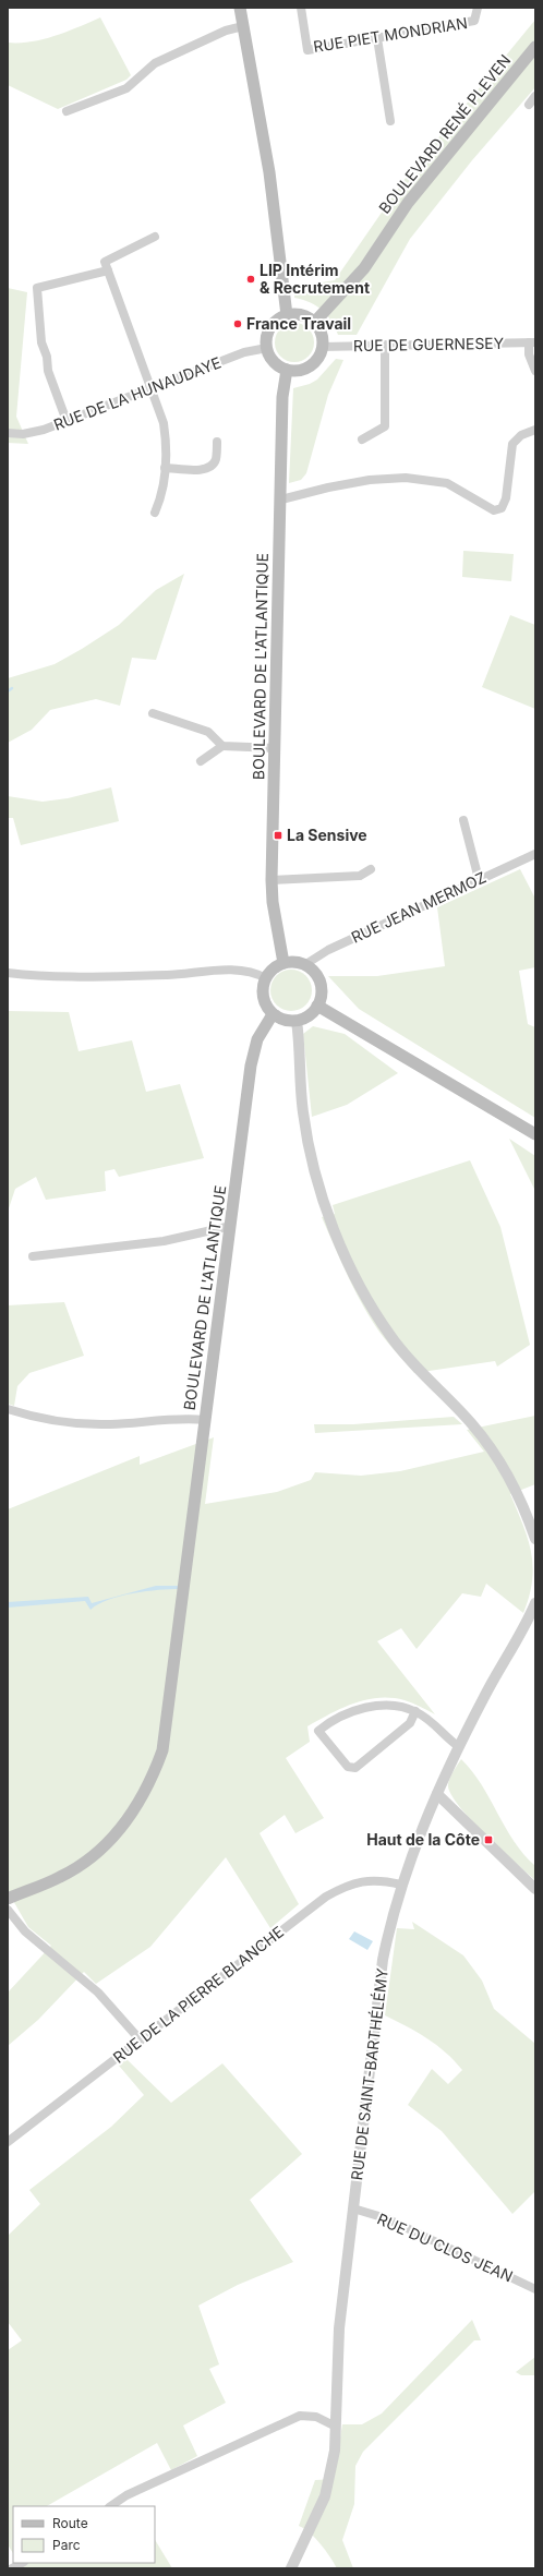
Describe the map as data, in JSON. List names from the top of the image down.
{
  "streets": {
    "main road": ["BOULEVARD RENÉ PLEVEN", "BOULEVARD DE L'ATLANTIQUE"],
    "street": [
      "RUE PIET MONDRIAN",
      "RUE DE GUERNESEY",
      "RUE DE LA HUNAUDAYE",
      "RUE JEAN MERMOZ",
      "RUE DE LA PIERRE BLANCHE",
      "RUE DE SAINT-BARTHÉLÉMY",
      "RUE DU CLOS JEAN"
    ]
  },
  "crossings": [
    ["BOULEVARD RENÉ PLEVEN", "RUE DE GUERNESEY"],
    ["BOULEVARD RENÉ PLEVEN", "RUE DE LA HUNAUDAYE"],
    ["BOULEVARD RENÉ PLEVEN", "BOULEVARD DE L'ATLANTIQUE"],
    ["RUE DE GUERNESEY", "RUE DE LA HUNAUDAYE"],
    ["RUE DE GUERNESEY", "BOULEVARD DE L'ATLANTIQUE"],
    ["RUE DE LA HUNAUDAYE", "BOULEVARD DE L'ATLANTIQUE"],
    ["BOULEVARD DE L'ATLANTIQUE", "RUE JEAN MERMOZ"],
    ["RUE DE LA PIERRE BLANCHE", "RUE DE SAINT-BARTHÉLÉMY"],
    ["RUE DE SAINT-BARTHÉLÉMY", "RUE DU CLOS JEAN"]
  ],
  "places": {
    "other": ["LIP Intérim & Recrutement", "France Travail"],
    "transit": ["La Sensive", "Haut de la Côte"]
  },
  "legend": ["Route", "Parc"]
}
